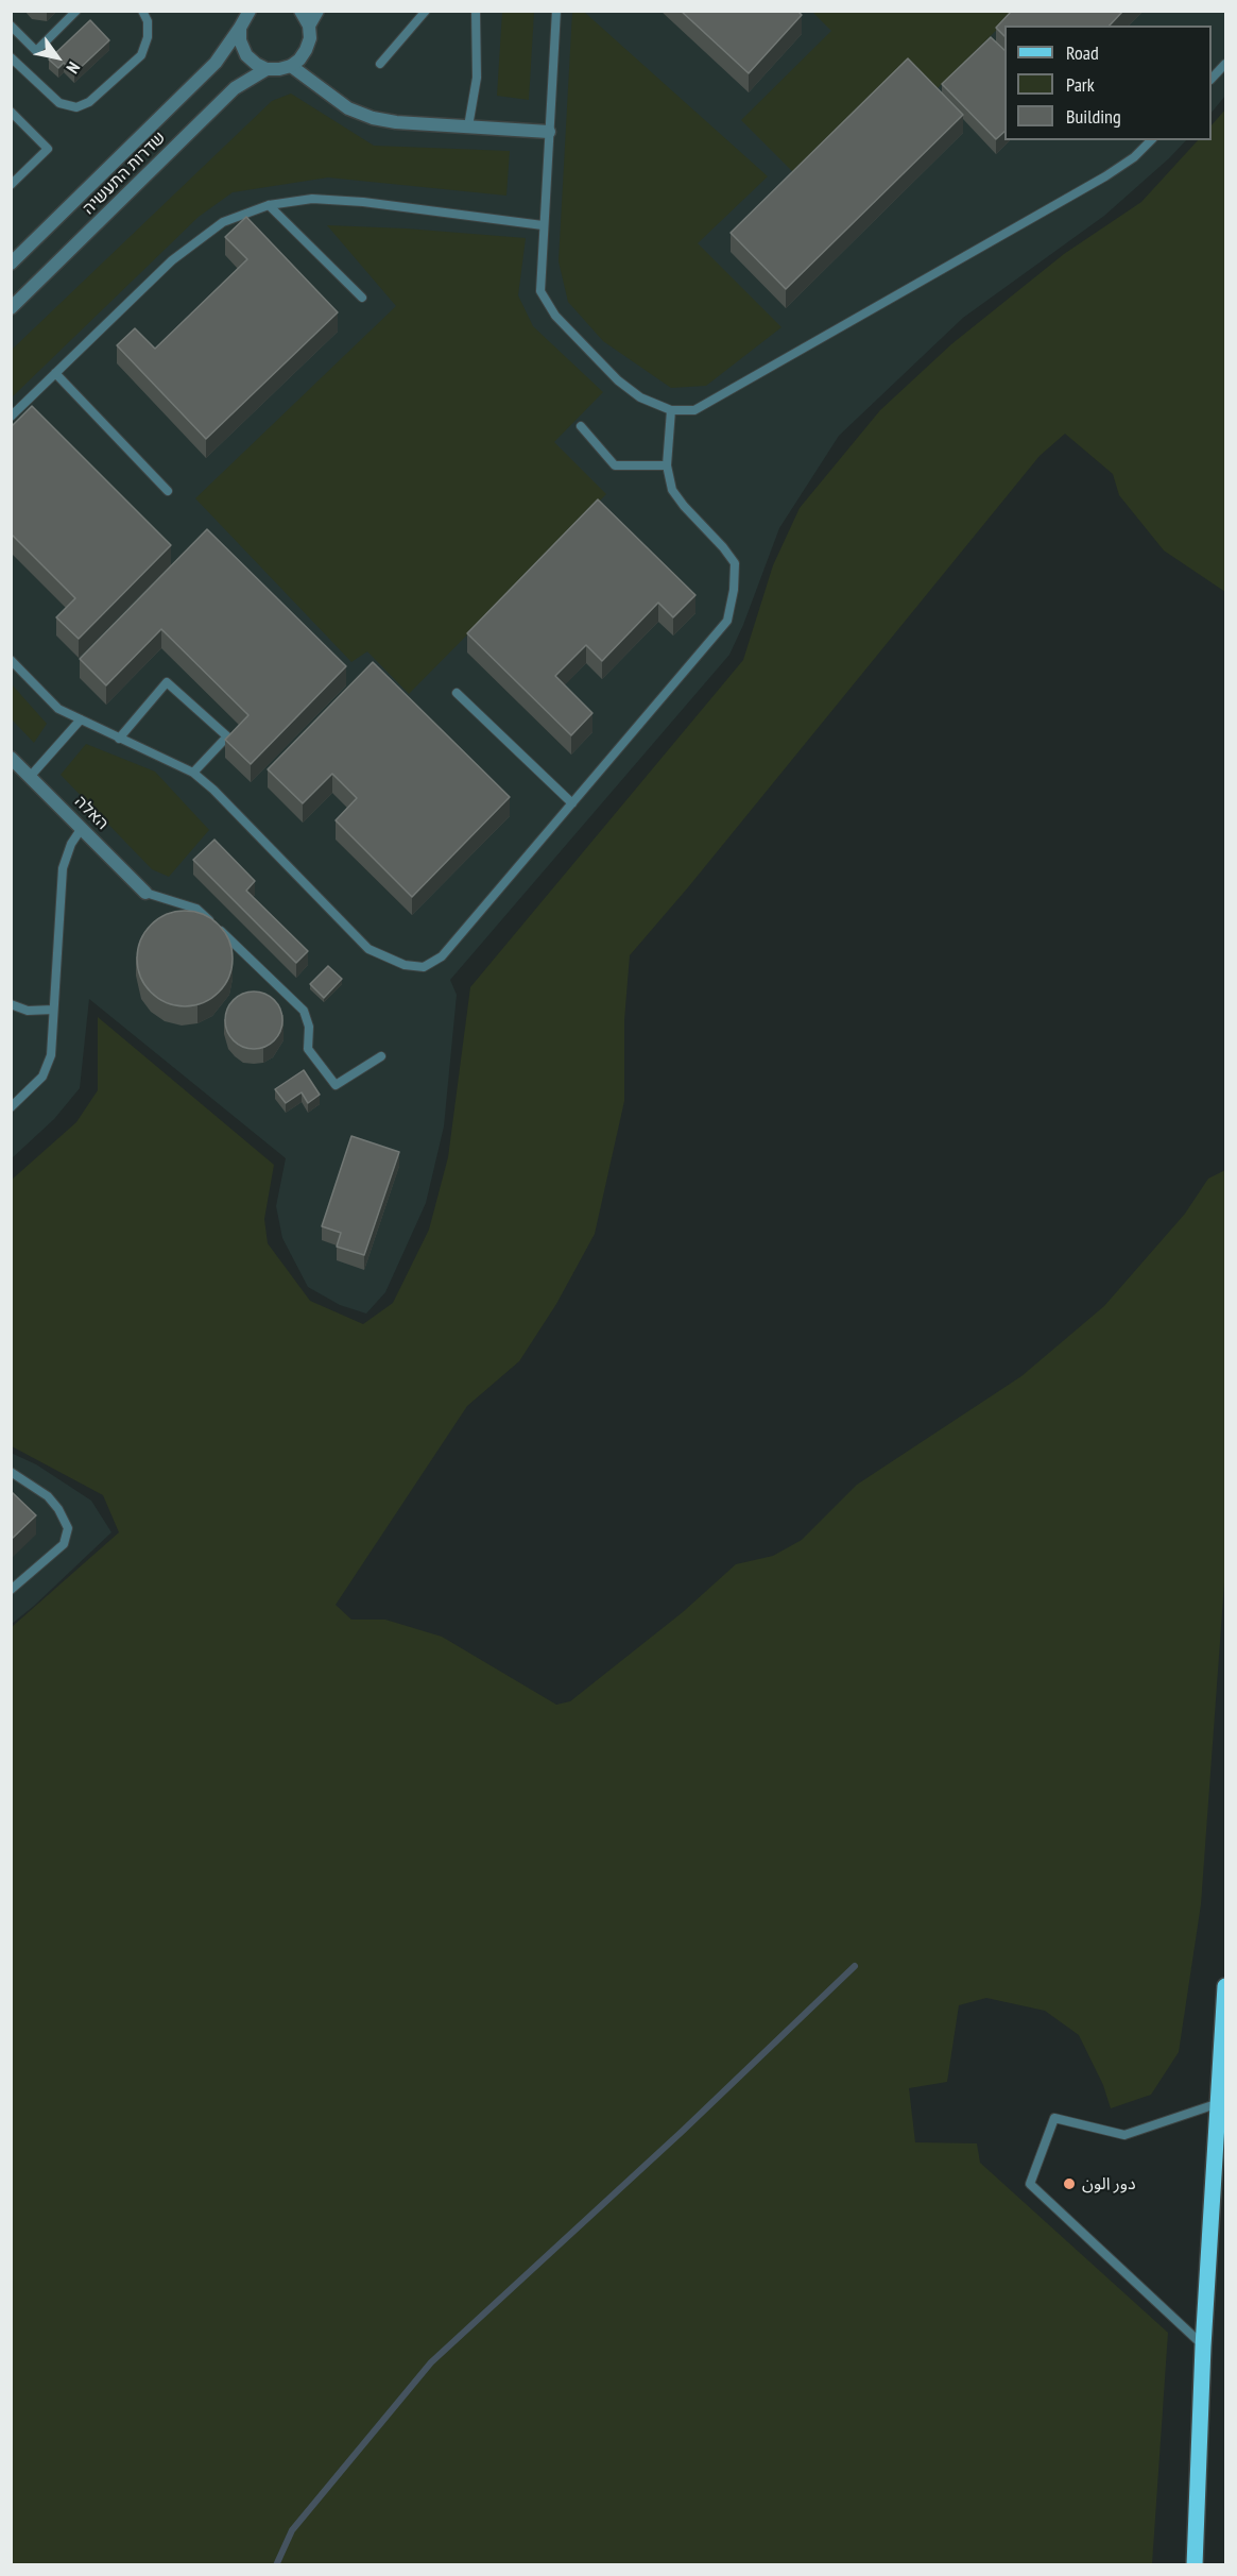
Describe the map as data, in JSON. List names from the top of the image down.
{
  "streets": {
    "street": ["שדרות התעשיה", "האלה"]
  },
  "places": ["دور الون"],
  "legend": ["Road", "Park", "Building"],
  "north": "bottom right"
}
